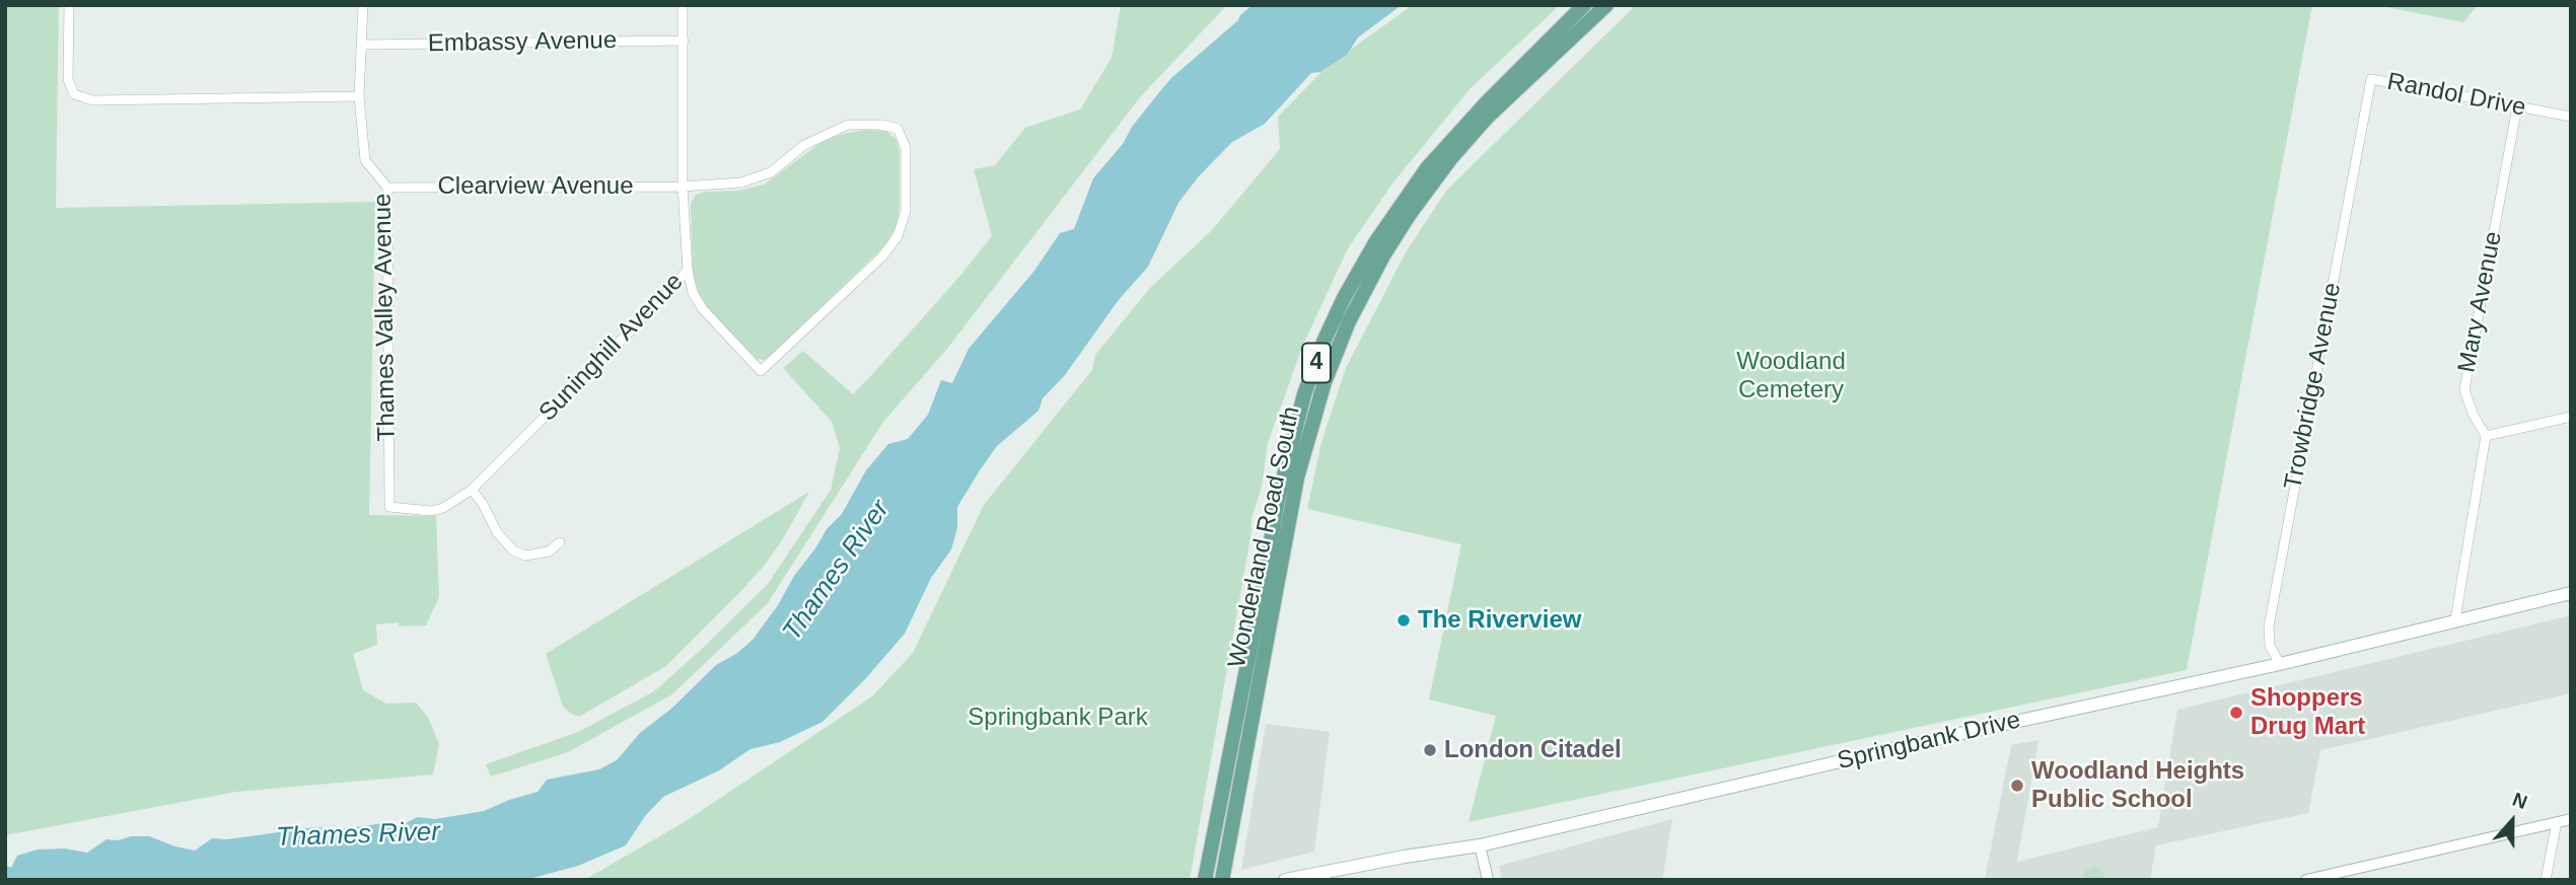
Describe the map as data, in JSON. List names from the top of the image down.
{
  "streets": {
    "main road": ["4", "Wonderland Road South", "Springbank Drive"],
    "street": [
      "Embassy Avenue",
      "Randol Drive",
      "Clearview Avenue",
      "Mary Avenue",
      "Thames Valley Avenue",
      "Suninghill Avenue",
      "Trowbridge Avenue"
    ]
  },
  "crossings": [
    ["Embassy Avenue", "Thames Valley Avenue"],
    ["Embassy Avenue", "Suninghill Avenue"],
    ["Randol Drive", "Mary Avenue"],
    ["Randol Drive", "Trowbridge Avenue"],
    ["Clearview Avenue", "Thames Valley Avenue"],
    ["Clearview Avenue", "Suninghill Avenue"],
    ["Thames Valley Avenue", "Suninghill Avenue"],
    ["Trowbridge Avenue", "Springbank Drive"]
  ],
  "water": ["Thames River"],
  "parks": ["Woodland Cemetery", "Springbank Park"],
  "places": [
    "The Riverview",
    "Shoppers Drug Mart",
    "London Citadel",
    "Woodland Heights Public School"
  ],
  "north": "top"
}
